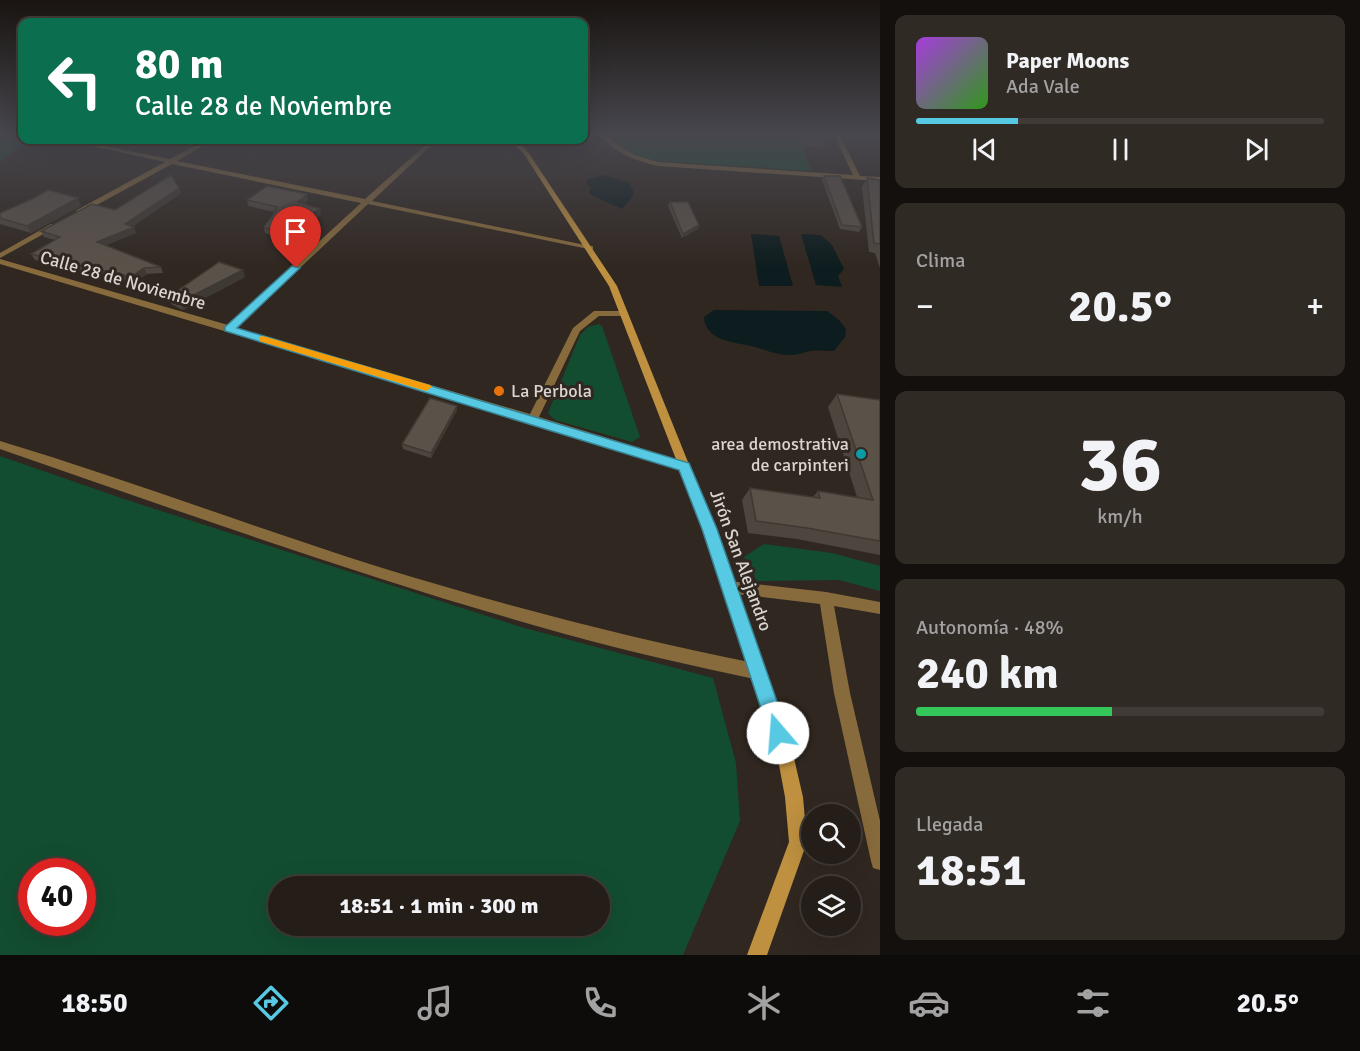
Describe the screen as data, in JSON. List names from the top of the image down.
{
  "streets": {
    "street": ["Calle 28 de Noviembre", "Jirón San Alejandro"]
  },
  "crossings": [
    ["Calle 28 de Noviembre", "Jirón San Alejandro"]
  ],
  "places": ["La Perbola", "area demostrativa de carpinteri"],
  "page": {
    "turn": ["80 m", "Calle 28 de Noviembre"],
    "song": ["Paper Moons", "Ada Vale"],
    "tile": [
      "Clima",
      ["36", "km/h"],
      ["Autonomía · 48%", "240 km"],
      ["Llegada", "18:51"]
    ],
    "heat": ["−", "20.5°", "+"],
    "limit": "40",
    "trip": "18:51 · 1 min · 300 m",
    "tabs": ["18:50", "20.5°"]
  }
}
